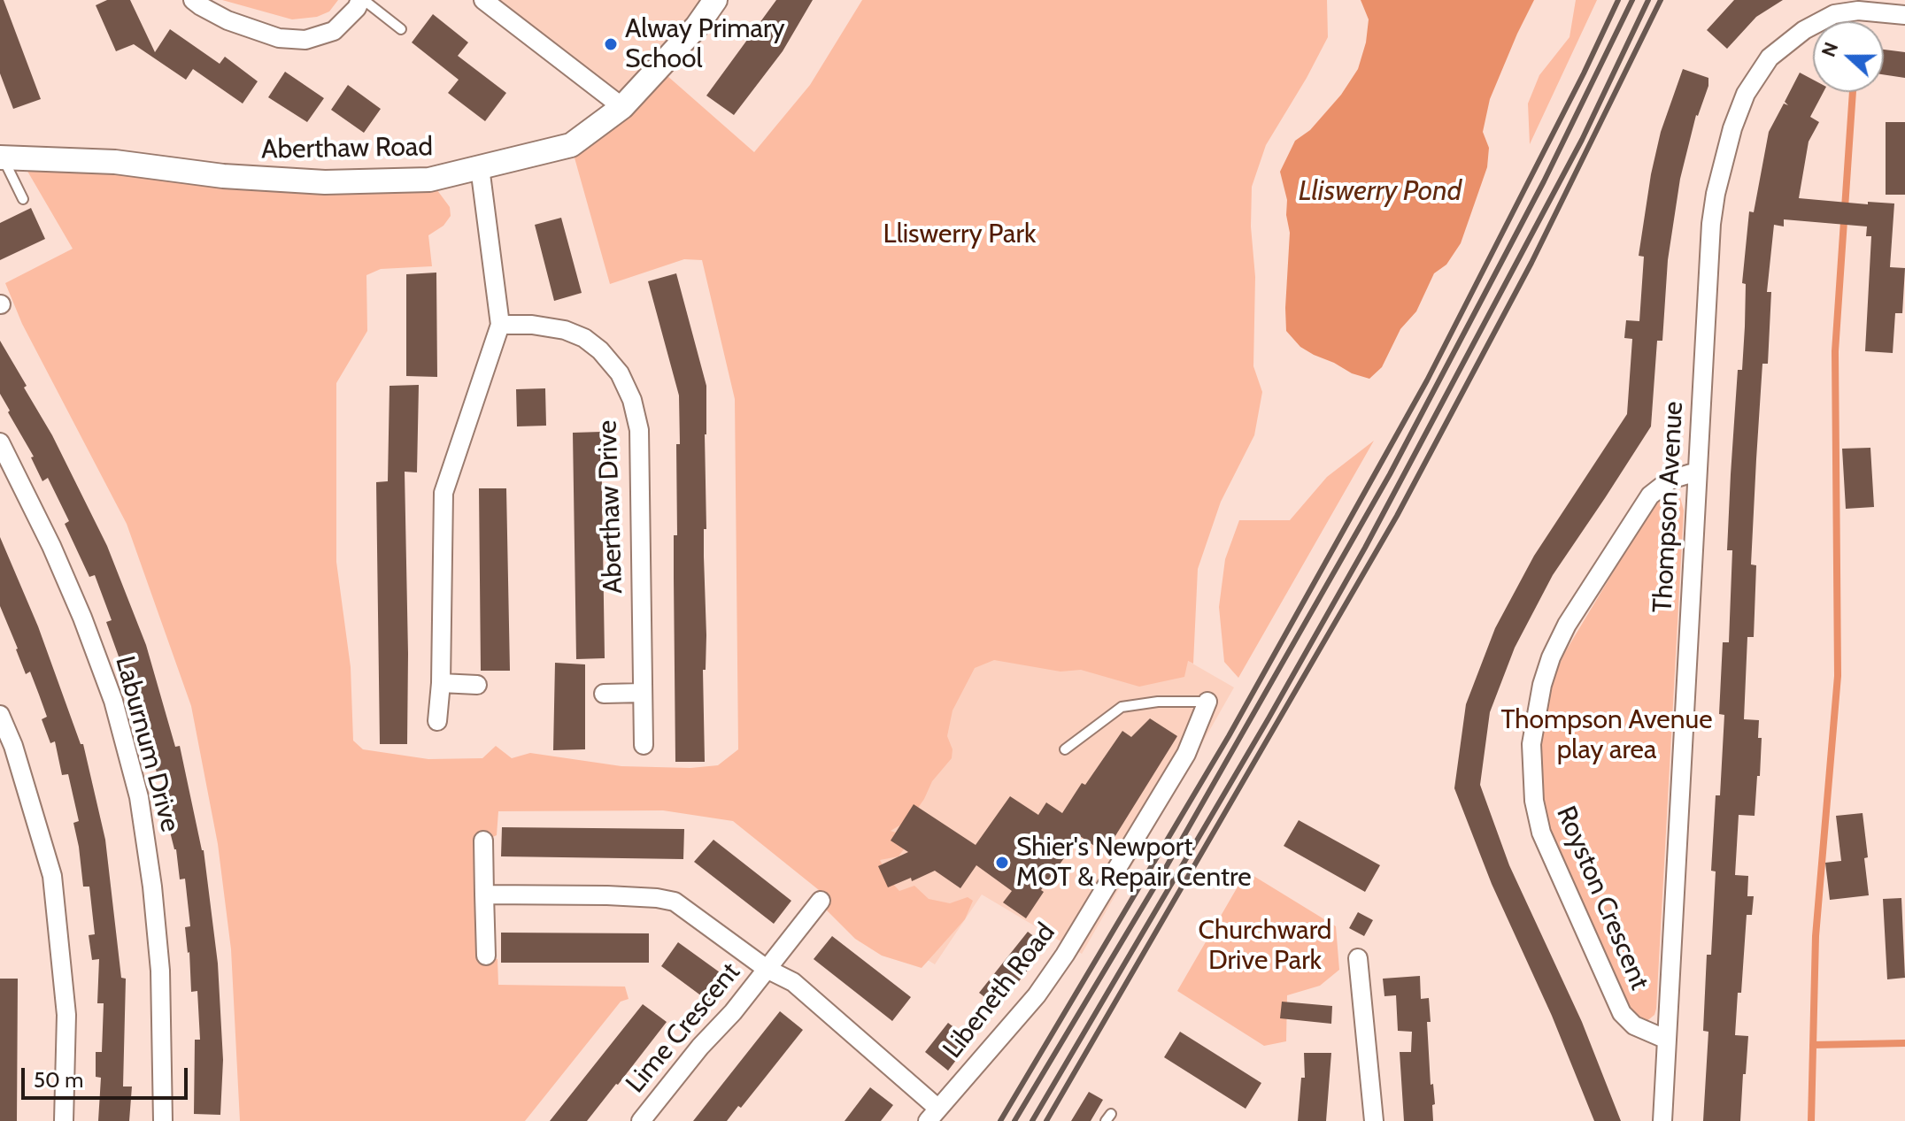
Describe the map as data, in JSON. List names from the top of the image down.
{
  "streets": {
    "street": [
      "Aberthaw Road",
      "Aberthaw Drive",
      "Thompson Avenue",
      "Laburnum Drive",
      "Royston Crescent",
      "Libeneth Road",
      "Lime Crescent"
    ]
  },
  "crossings": [
    ["Thompson Avenue", "Royston Crescent"],
    ["Libeneth Road", "Lime Crescent"]
  ],
  "water": ["Lliswerry Pond"],
  "parks": ["Lliswerry Park", "Thompson Avenue play area", "Churchward Drive Park"],
  "places": ["Alway Primary School", "Shier's Newport MOT & Repair Centre"],
  "scale_bar": "50 m",
  "north": "left"
}
